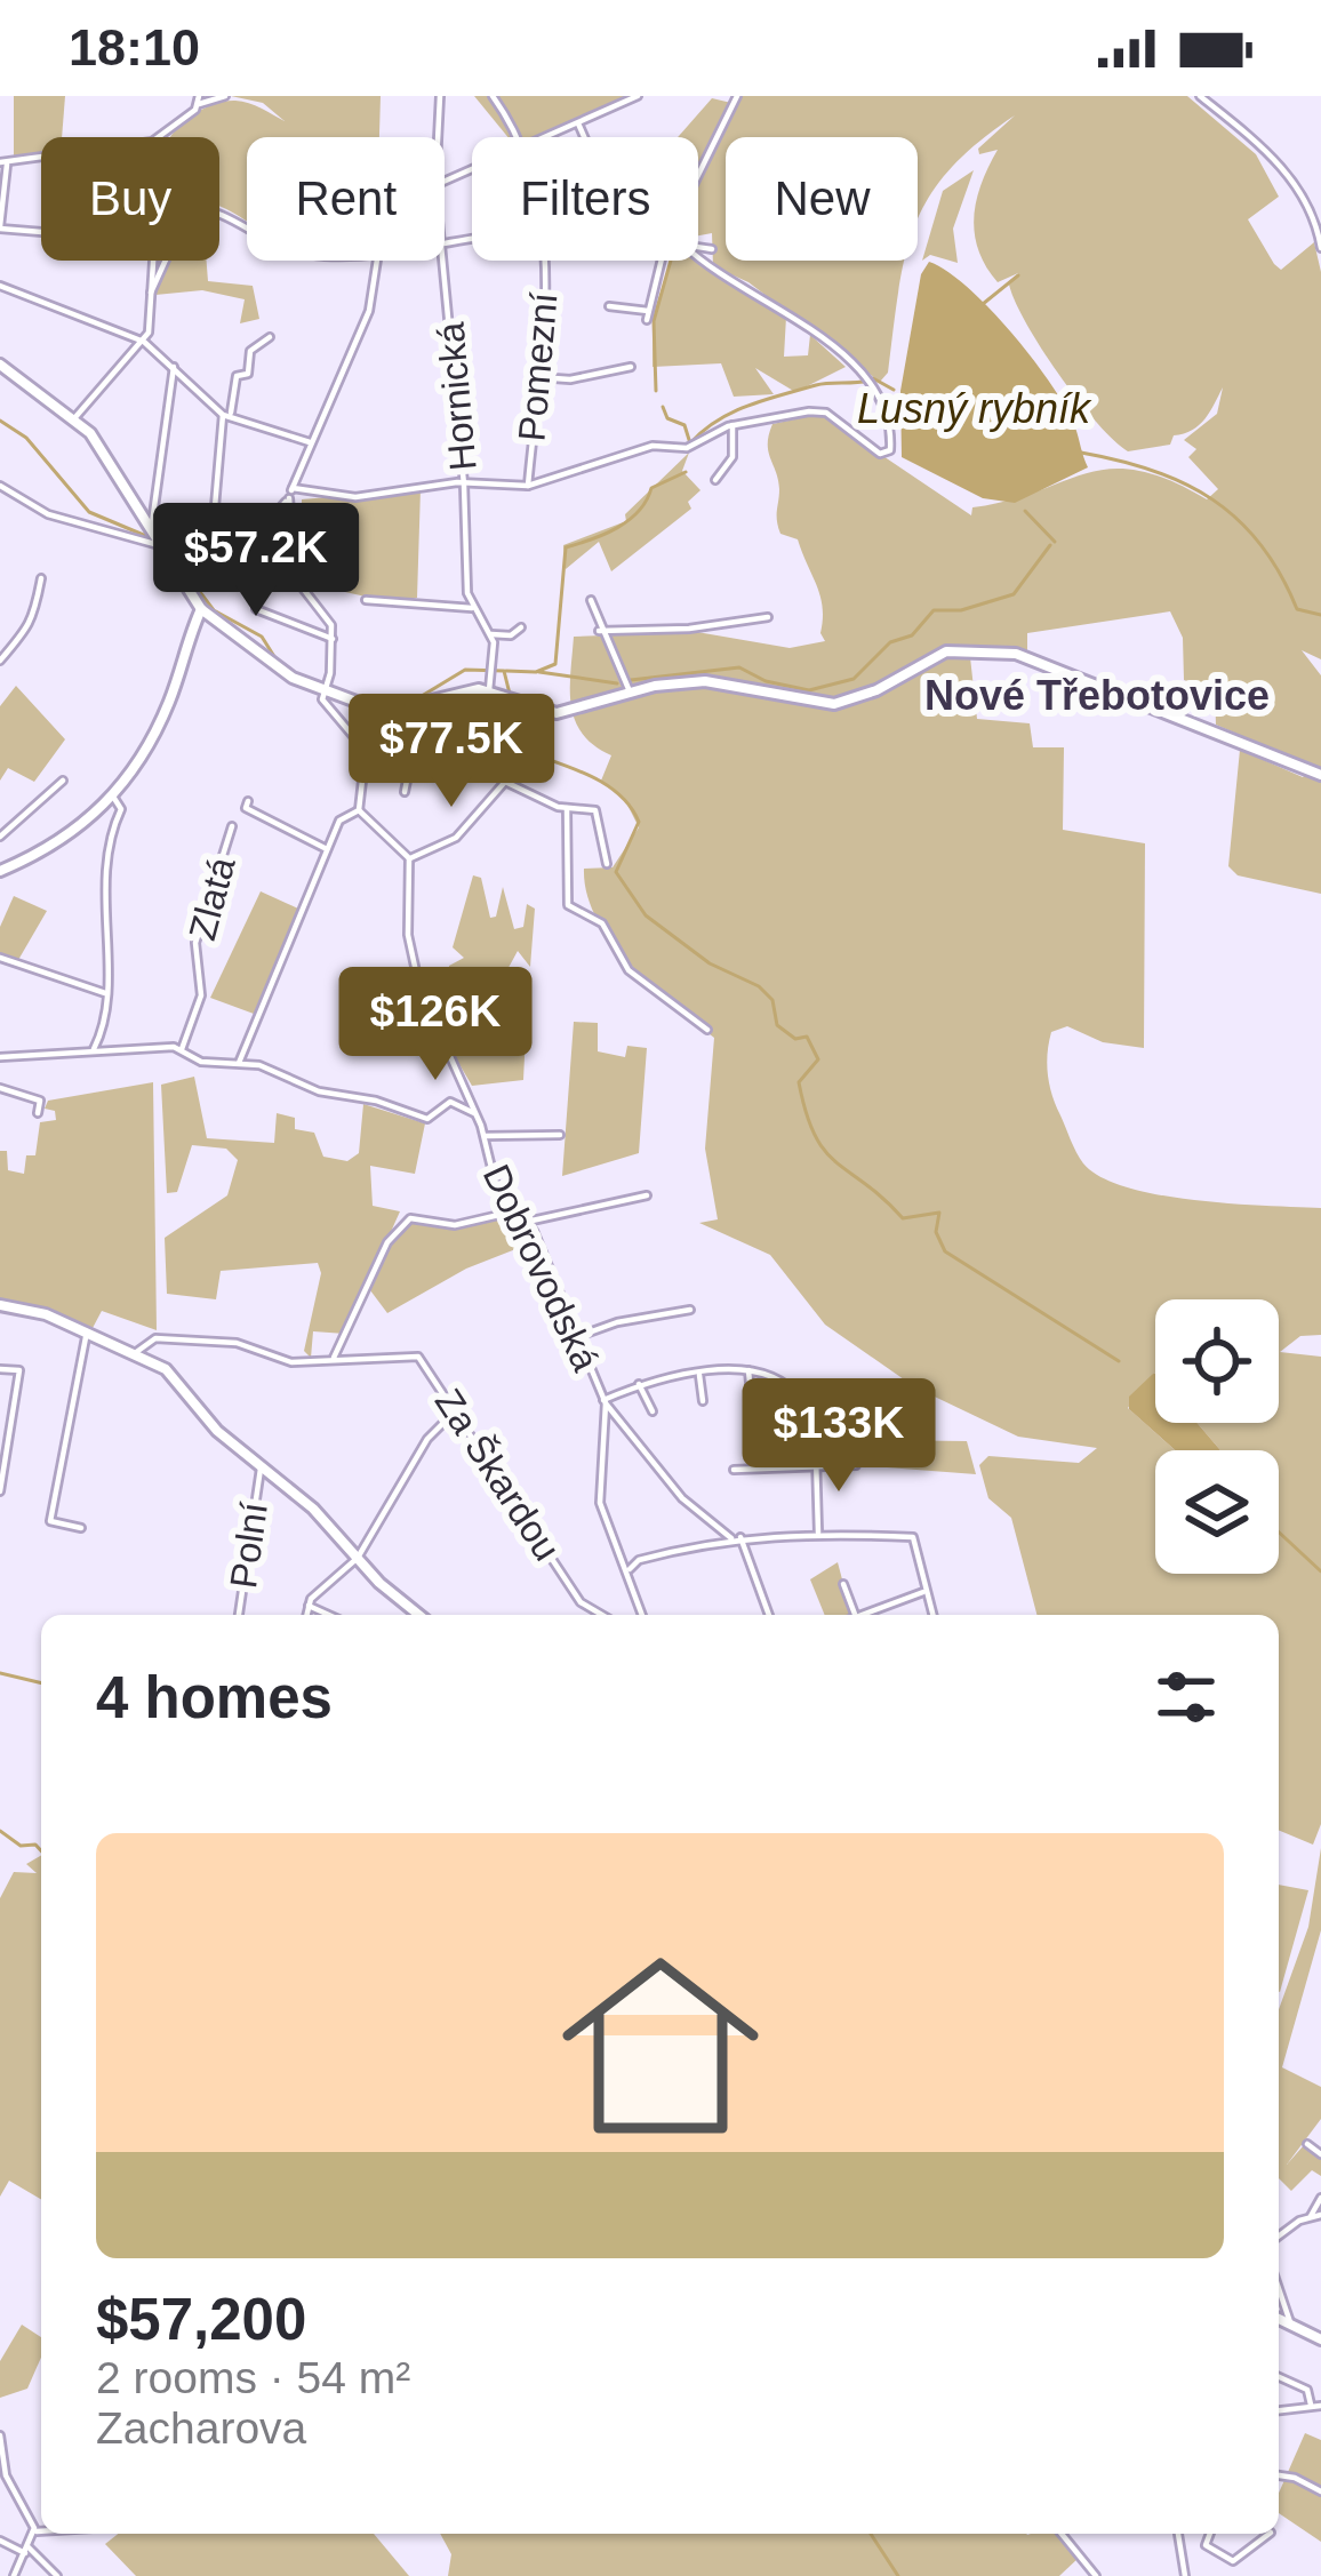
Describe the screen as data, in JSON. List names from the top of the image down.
{
  "streets": {
    "street": [
      "Pomezní",
      "Hornická",
      "Zlatá",
      "Dobrovodská",
      "Za Škardou",
      "Polní"
    ]
  },
  "districts": ["Nové Třebotovice"],
  "water": ["Lusný rybník"],
  "page": {
    "status": "18:10",
    "chip": [
      "Buy",
      "Rent",
      "Filters",
      "New"
    ],
    "price": [
      "$57.2K",
      "$77.5K",
      "$126K",
      "$133K"
    ],
    "heading": "4 homes",
    "list": [
      {
        "name": "$57,200",
        "note": "2 rooms · 54 m² · Zacharova"
      }
    ]
  }
}
